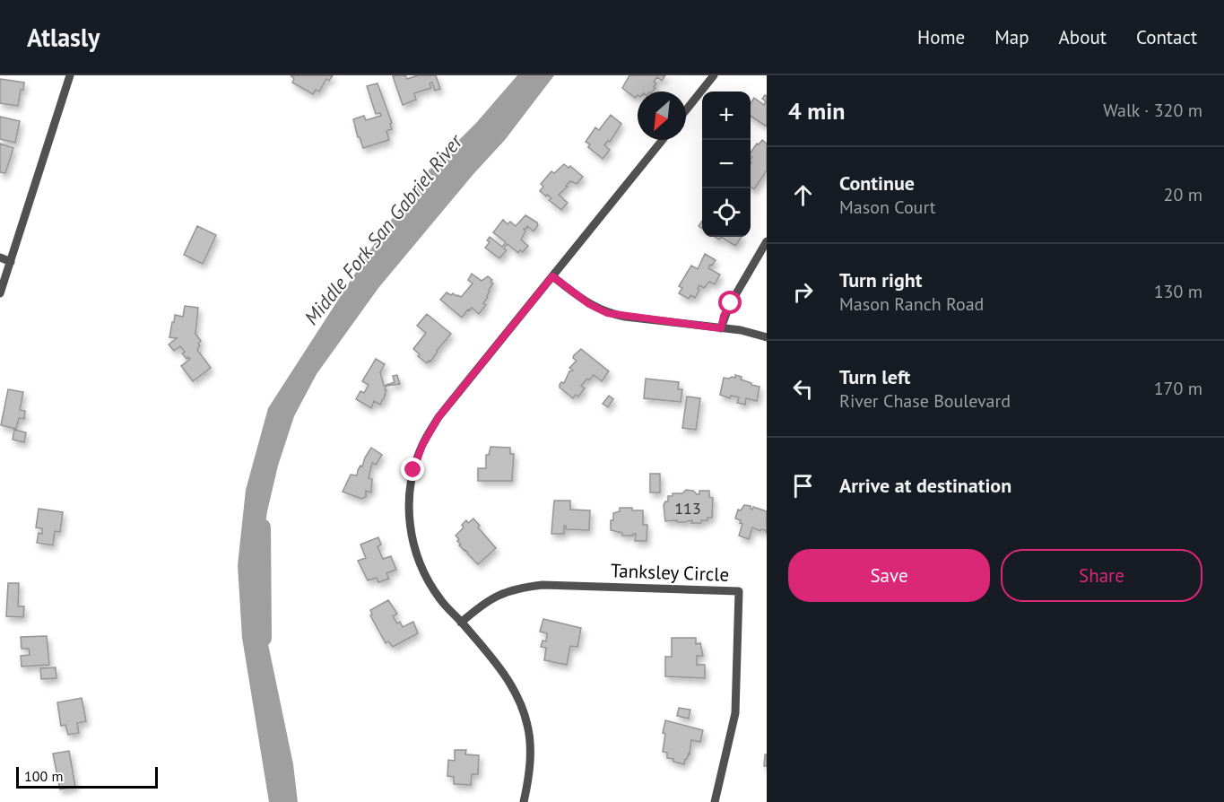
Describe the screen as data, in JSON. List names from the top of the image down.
{
  "streets": {
    "street": ["Tanksley Circle"]
  },
  "water": ["Middle Fork San Gabriel River"],
  "house_numbers": ["113"],
  "scale_bar": "100 m",
  "north": "bottom left",
  "page": {
    "header": "Atlasly",
    "nav": [
      "Home",
      "Map",
      "About",
      "Contact"
    ],
    "heading": ["4 min", "Walk · 320 m"],
    "map_buttons": ["+", "−"],
    "list": [
      ["Continue", "Mason Court", "20 m"],
      ["Turn right", "Mason Ranch Road", "130 m"],
      ["Turn left", "River Chase Boulevard", "170 m"],
      "Arrive at destination"
    ],
    "buttons": ["Save", "Share"],
    "scale": "100 m"
  }
}
